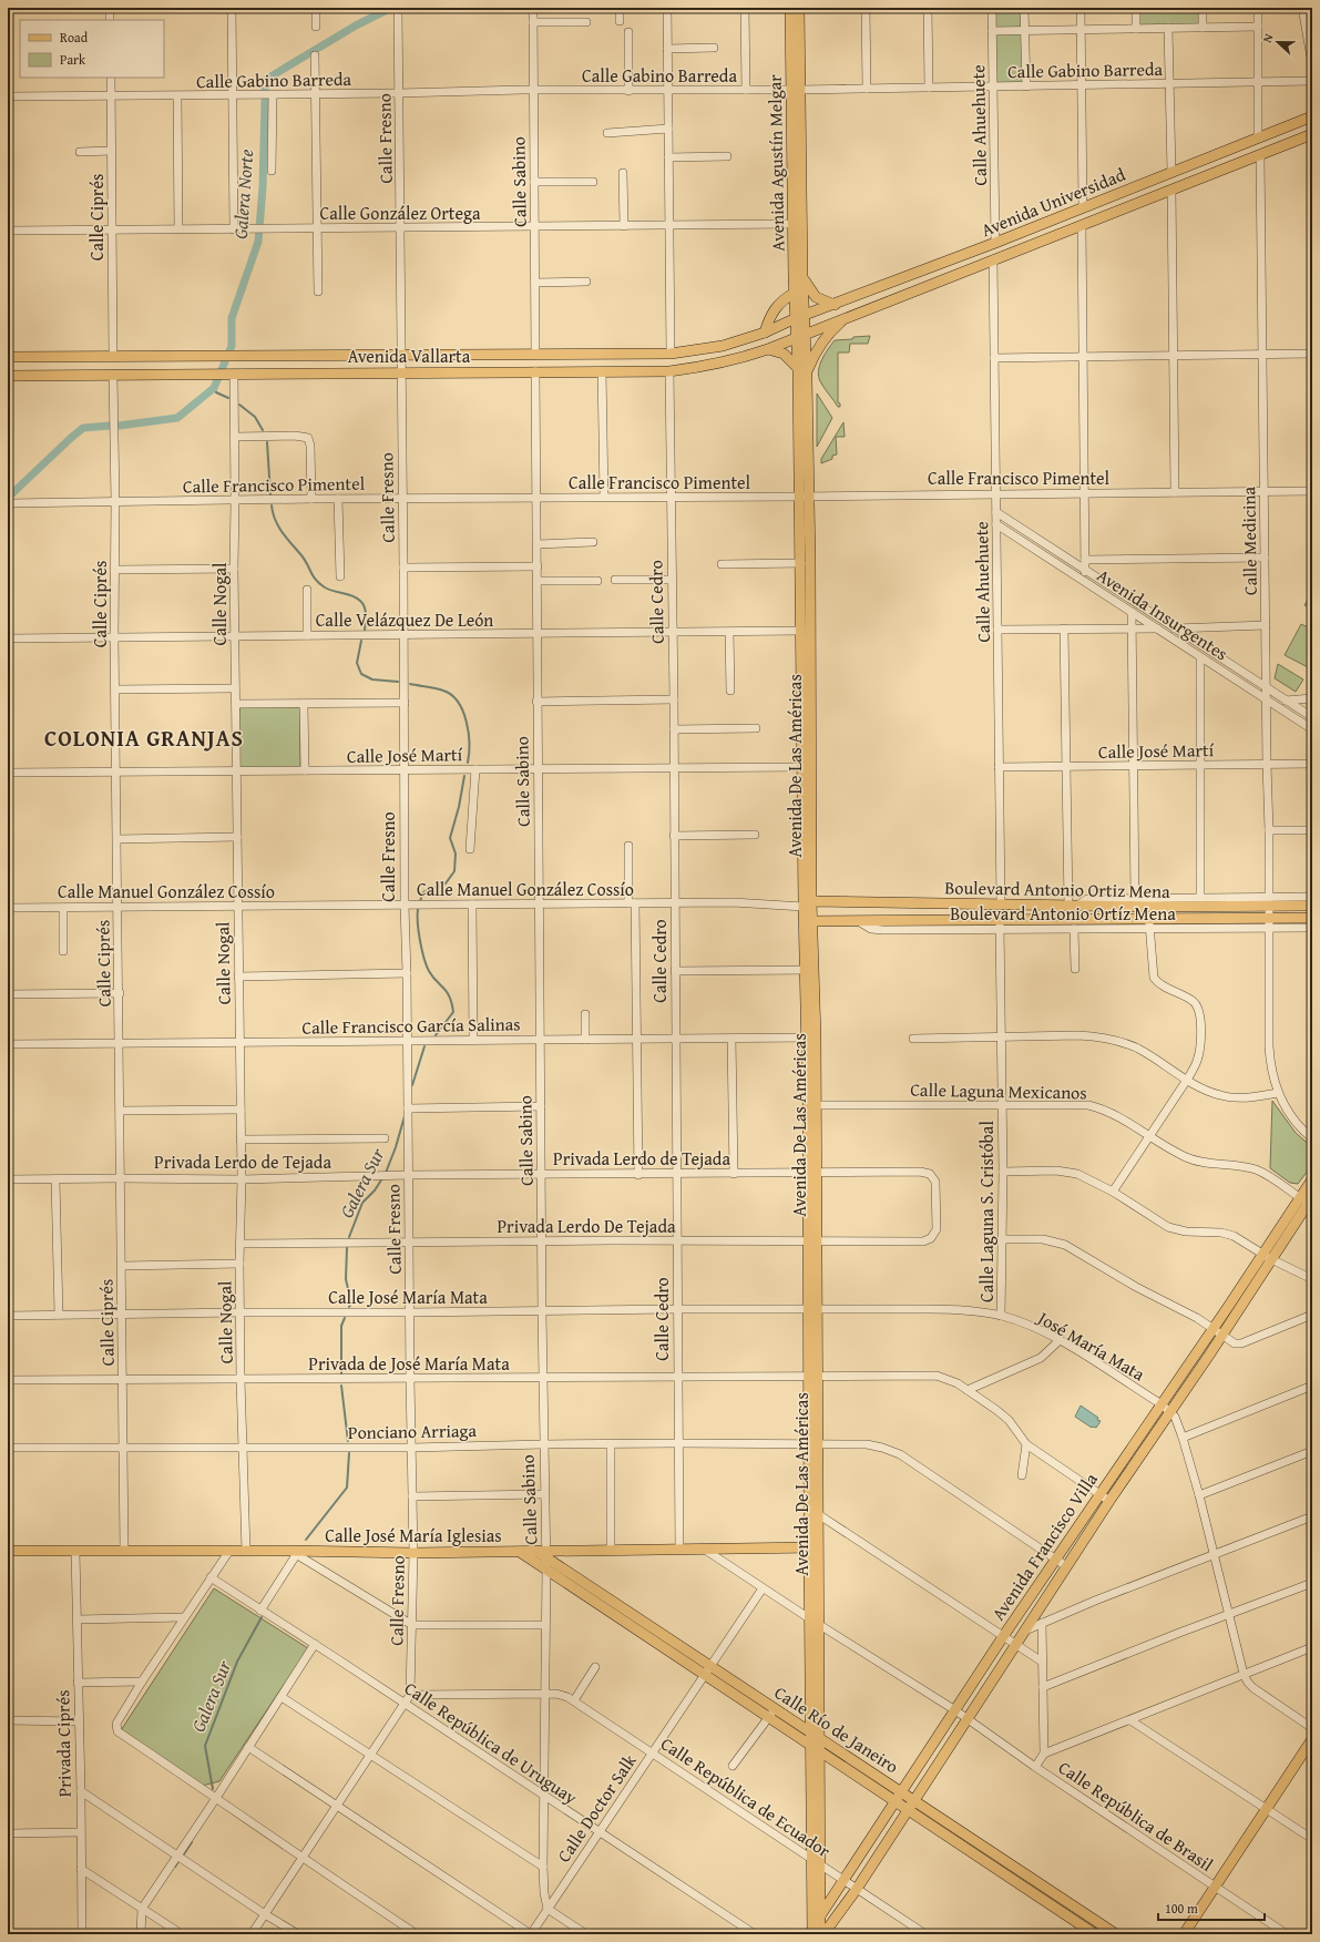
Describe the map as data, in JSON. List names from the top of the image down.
{
  "streets": {
    "main road": [
      "Avenida Agustín Melgar",
      "Avenida Universidad",
      "Avenida Vallarta",
      "Avenida De Las Américas",
      "Boulevard Antonio Ortiz Mena",
      "Calle José María Iglesias",
      "Avenida Francisco Villa",
      "Calle Río de Janeiro"
    ],
    "street": [
      "Calle Gabino Barreda",
      "Calle Ahuehuete",
      "Calle Fresno",
      "Calle Sabino",
      "Calle González Ortega",
      "Calle Ciprés",
      "Calle Francisco Pimentel",
      "Calle Medicina",
      "Calle Cedro",
      "Calle Nogal",
      "Avenida Insurgentes",
      "Calle Velázquez De León",
      "Calle José Martí",
      "Calle Manuel González Cossío",
      "Boulevard Antonio Ortíz Mena",
      "Calle Francisco García Salinas",
      "Calle Laguna Mexicanos",
      "Privada Lerdo de Tejada",
      "Calle Laguna S. Cristóbal",
      "Privada Lerdo De Tejada",
      "Calle José María Mata",
      "José María Mata",
      "Privada de José María Mata",
      "Ponciano Arriaga",
      "Calle República de Uruguay",
      "Privada Ciprés",
      "Calle República de Ecuador",
      "Calle Doctor Salk",
      "Calle República de Brasil"
    ]
  },
  "crossings": [
    ["Calle Gabino Barreda", "Calle Ahuehuete"],
    ["Calle Gabino Barreda", "Calle Fresno"],
    ["Calle Gabino Barreda", "Avenida Agustín Melgar"],
    ["Calle Gabino Barreda", "Calle Sabino"],
    ["Calle Gabino Barreda", "Calle Ciprés"],
    ["Calle Ahuehuete", "Avenida Universidad"],
    ["Calle Ahuehuete", "Calle Francisco Pimentel"],
    ["Calle Ahuehuete", "Avenida Insurgentes"],
    ["Calle Ahuehuete", "Calle José Martí"],
    ["Calle Ahuehuete", "Boulevard Antonio Ortiz Mena"],
    ["Calle Fresno", "Calle González Ortega"],
    ["Calle Fresno", "Avenida Vallarta"],
    ["Calle Fresno", "Calle Francisco Pimentel"],
    ["Calle Fresno", "Calle Velázquez De León"],
    ["Calle Fresno", "Calle José Martí"],
    ["Calle Fresno", "Calle Manuel González Cossío"],
    ["Calle Fresno", "Calle Francisco García Salinas"],
    ["Calle Fresno", "Privada Lerdo de Tejada"],
    ["Calle Fresno", "Privada Lerdo De Tejada"],
    ["Calle Fresno", "Calle José María Mata"],
    ["Calle Fresno", "Privada de José María Mata"],
    ["Calle Fresno", "Ponciano Arriaga"],
    ["Calle Fresno", "Calle José María Iglesias"],
    ["Calle Fresno", "Calle República de Ecuador"],
    ["Avenida Agustín Melgar", "Avenida Universidad"],
    ["Avenida Agustín Melgar", "Calle González Ortega"],
    ["Avenida Agustín Melgar", "Avenida Vallarta"],
    ["Avenida Agustín Melgar", "Avenida De Las Américas"],
    ["Calle Sabino", "Calle González Ortega"],
    ["Calle Sabino", "Avenida Vallarta"],
    ["Calle Sabino", "Calle Francisco Pimentel"],
    ["Calle Sabino", "Calle Velázquez De León"],
    ["Calle Sabino", "Calle José Martí"],
    ["Calle Sabino", "Calle Manuel González Cossío"],
    ["Calle Sabino", "Calle Francisco García Salinas"],
    ["Calle Sabino", "Privada Lerdo de Tejada"],
    ["Calle Sabino", "Privada Lerdo De Tejada"],
    ["Calle Sabino", "Calle José María Mata"],
    ["Calle Sabino", "Privada de José María Mata"],
    ["Calle Sabino", "Ponciano Arriaga"],
    ["Calle Sabino", "Calle José María Iglesias"],
    ["Calle Sabino", "Calle Río de Janeiro"],
    ["Calle Sabino", "Calle República de Uruguay"],
    ["Calle Sabino", "Calle República de Ecuador"],
    ["Calle Sabino", "Calle Doctor Salk"],
    ["Avenida Universidad", "Avenida Vallarta"],
    ["Avenida Universidad", "Calle Medicina"],
    ["Avenida Universidad", "Avenida De Las Américas"],
    ["Calle González Ortega", "Calle Ciprés"],
    ["Calle Ciprés", "Avenida Vallarta"],
    ["Calle Ciprés", "Calle Francisco Pimentel"],
    ["Calle Ciprés", "Calle Velázquez De León"],
    ["Calle Ciprés", "Calle José Martí"],
    ["Calle Ciprés", "Calle Manuel González Cossío"],
    ["Calle Ciprés", "Calle Francisco García Salinas"],
    ["Calle Ciprés", "Privada Lerdo de Tejada"],
    ["Calle Ciprés", "Calle José María Mata"],
    ["Calle Ciprés", "Privada de José María Mata"],
    ["Calle Ciprés", "Ponciano Arriaga"],
    ["Calle Ciprés", "Calle José María Iglesias"],
    ["Avenida Vallarta", "Calle Cedro"],
    ["Avenida Vallarta", "Calle Nogal"],
    ["Avenida Vallarta", "Avenida De Las Américas"],
    ["Calle Francisco Pimentel", "Calle Medicina"],
    ["Calle Francisco Pimentel", "Calle Cedro"],
    ["Calle Francisco Pimentel", "Calle Nogal"],
    ["Calle Francisco Pimentel", "Avenida De Las Américas"],
    ["Calle Medicina", "Avenida Insurgentes"],
    ["Calle Medicina", "Calle José Martí"],
    ["Calle Medicina", "Boulevard Antonio Ortiz Mena"],
    ["Calle Medicina", "Boulevard Antonio Ortíz Mena"],
    ["Calle Cedro", "Calle Velázquez De León"],
    ["Calle Cedro", "Calle José Martí"],
    ["Calle Cedro", "Calle Manuel González Cossío"],
    ["Calle Cedro", "Calle Francisco García Salinas"],
    ["Calle Cedro", "Privada Lerdo de Tejada"],
    ["Calle Cedro", "Privada Lerdo De Tejada"],
    ["Calle Cedro", "Calle José María Mata"],
    ["Calle Cedro", "Privada de José María Mata"],
    ["Calle Cedro", "Ponciano Arriaga"],
    ["Calle Cedro", "Calle José María Iglesias"],
    ["Calle Nogal", "Calle Velázquez De León"],
    ["Calle Nogal", "Calle José Martí"],
    ["Calle Nogal", "Calle Manuel González Cossío"],
    ["Calle Nogal", "Calle Francisco García Salinas"],
    ["Calle Nogal", "Privada Lerdo de Tejada"],
    ["Calle Nogal", "Privada Lerdo De Tejada"],
    ["Calle Nogal", "Calle José María Mata"],
    ["Calle Nogal", "Privada de José María Mata"],
    ["Calle Nogal", "Ponciano Arriaga"],
    ["Calle Nogal", "Calle José María Iglesias"],
    ["Calle Velázquez De León", "Avenida De Las Américas"],
    ["Calle José Martí", "Avenida De Las Américas"],
    ["Avenida De Las Américas", "Calle Manuel González Cossío"],
    ["Avenida De Las Américas", "Boulevard Antonio Ortiz Mena"],
    ["Avenida De Las Américas", "Calle Francisco García Salinas"],
    ["Avenida De Las Américas", "Calle Laguna Mexicanos"],
    ["Avenida De Las Américas", "Privada Lerdo de Tejada"],
    ["Avenida De Las Américas", "Privada Lerdo De Tejada"],
    ["Avenida De Las Américas", "Calle José María Mata"],
    ["Avenida De Las Américas", "José María Mata"],
    ["Avenida De Las Américas", "Privada de José María Mata"],
    ["Avenida De Las Américas", "Ponciano Arriaga"],
    ["Avenida De Las Américas", "Calle José María Iglesias"],
    ["Avenida De Las Américas", "Avenida Francisco Villa"],
    ["Avenida De Las Américas", "Calle Río de Janeiro"],
    ["Avenida De Las Américas", "Calle República de Ecuador"],
    ["Avenida De Las Américas", "Calle República de Brasil"],
    ["Calle Manuel González Cossío", "Boulevard Antonio Ortiz Mena"],
    ["Boulevard Antonio Ortiz Mena", "Boulevard Antonio Ortíz Mena"],
    ["Boulevard Antonio Ortiz Mena", "Calle Laguna S. Cristóbal"],
    ["Boulevard Antonio Ortíz Mena", "Calle Laguna S. Cristóbal"],
    ["Calle Laguna Mexicanos", "Calle Laguna S. Cristóbal"],
    ["Calle Laguna Mexicanos", "Avenida Francisco Villa"],
    ["Privada Lerdo de Tejada", "Privada Lerdo De Tejada"],
    ["Calle Laguna S. Cristóbal", "José María Mata"],
    ["Calle José María Mata", "José María Mata"],
    ["José María Mata", "Avenida Francisco Villa"],
    ["Privada de José María Mata", "Avenida Francisco Villa"],
    ["Ponciano Arriaga", "Avenida Francisco Villa"],
    ["Calle José María Iglesias", "Calle Río de Janeiro"],
    ["Calle José María Iglesias", "Privada Ciprés"],
    ["Calle José María Iglesias", "Calle República de Brasil"],
    ["Avenida Francisco Villa", "Calle Río de Janeiro"],
    ["Avenida Francisco Villa", "Calle República de Ecuador"],
    ["Avenida Francisco Villa", "Calle República de Brasil"],
    ["Calle Río de Janeiro", "Calle Doctor Salk"],
    ["Calle República de Uruguay", "Calle Doctor Salk"],
    ["Calle República de Ecuador", "Calle Doctor Salk"],
    ["Calle Doctor Salk", "Calle República de Brasil"]
  ],
  "districts": ["COLONIA GRANJAS"],
  "water": ["Galera Norte", "Galera Sur"],
  "legend": ["Road", "Park"],
  "scale_bar": "100 m",
  "north": "left"
}
